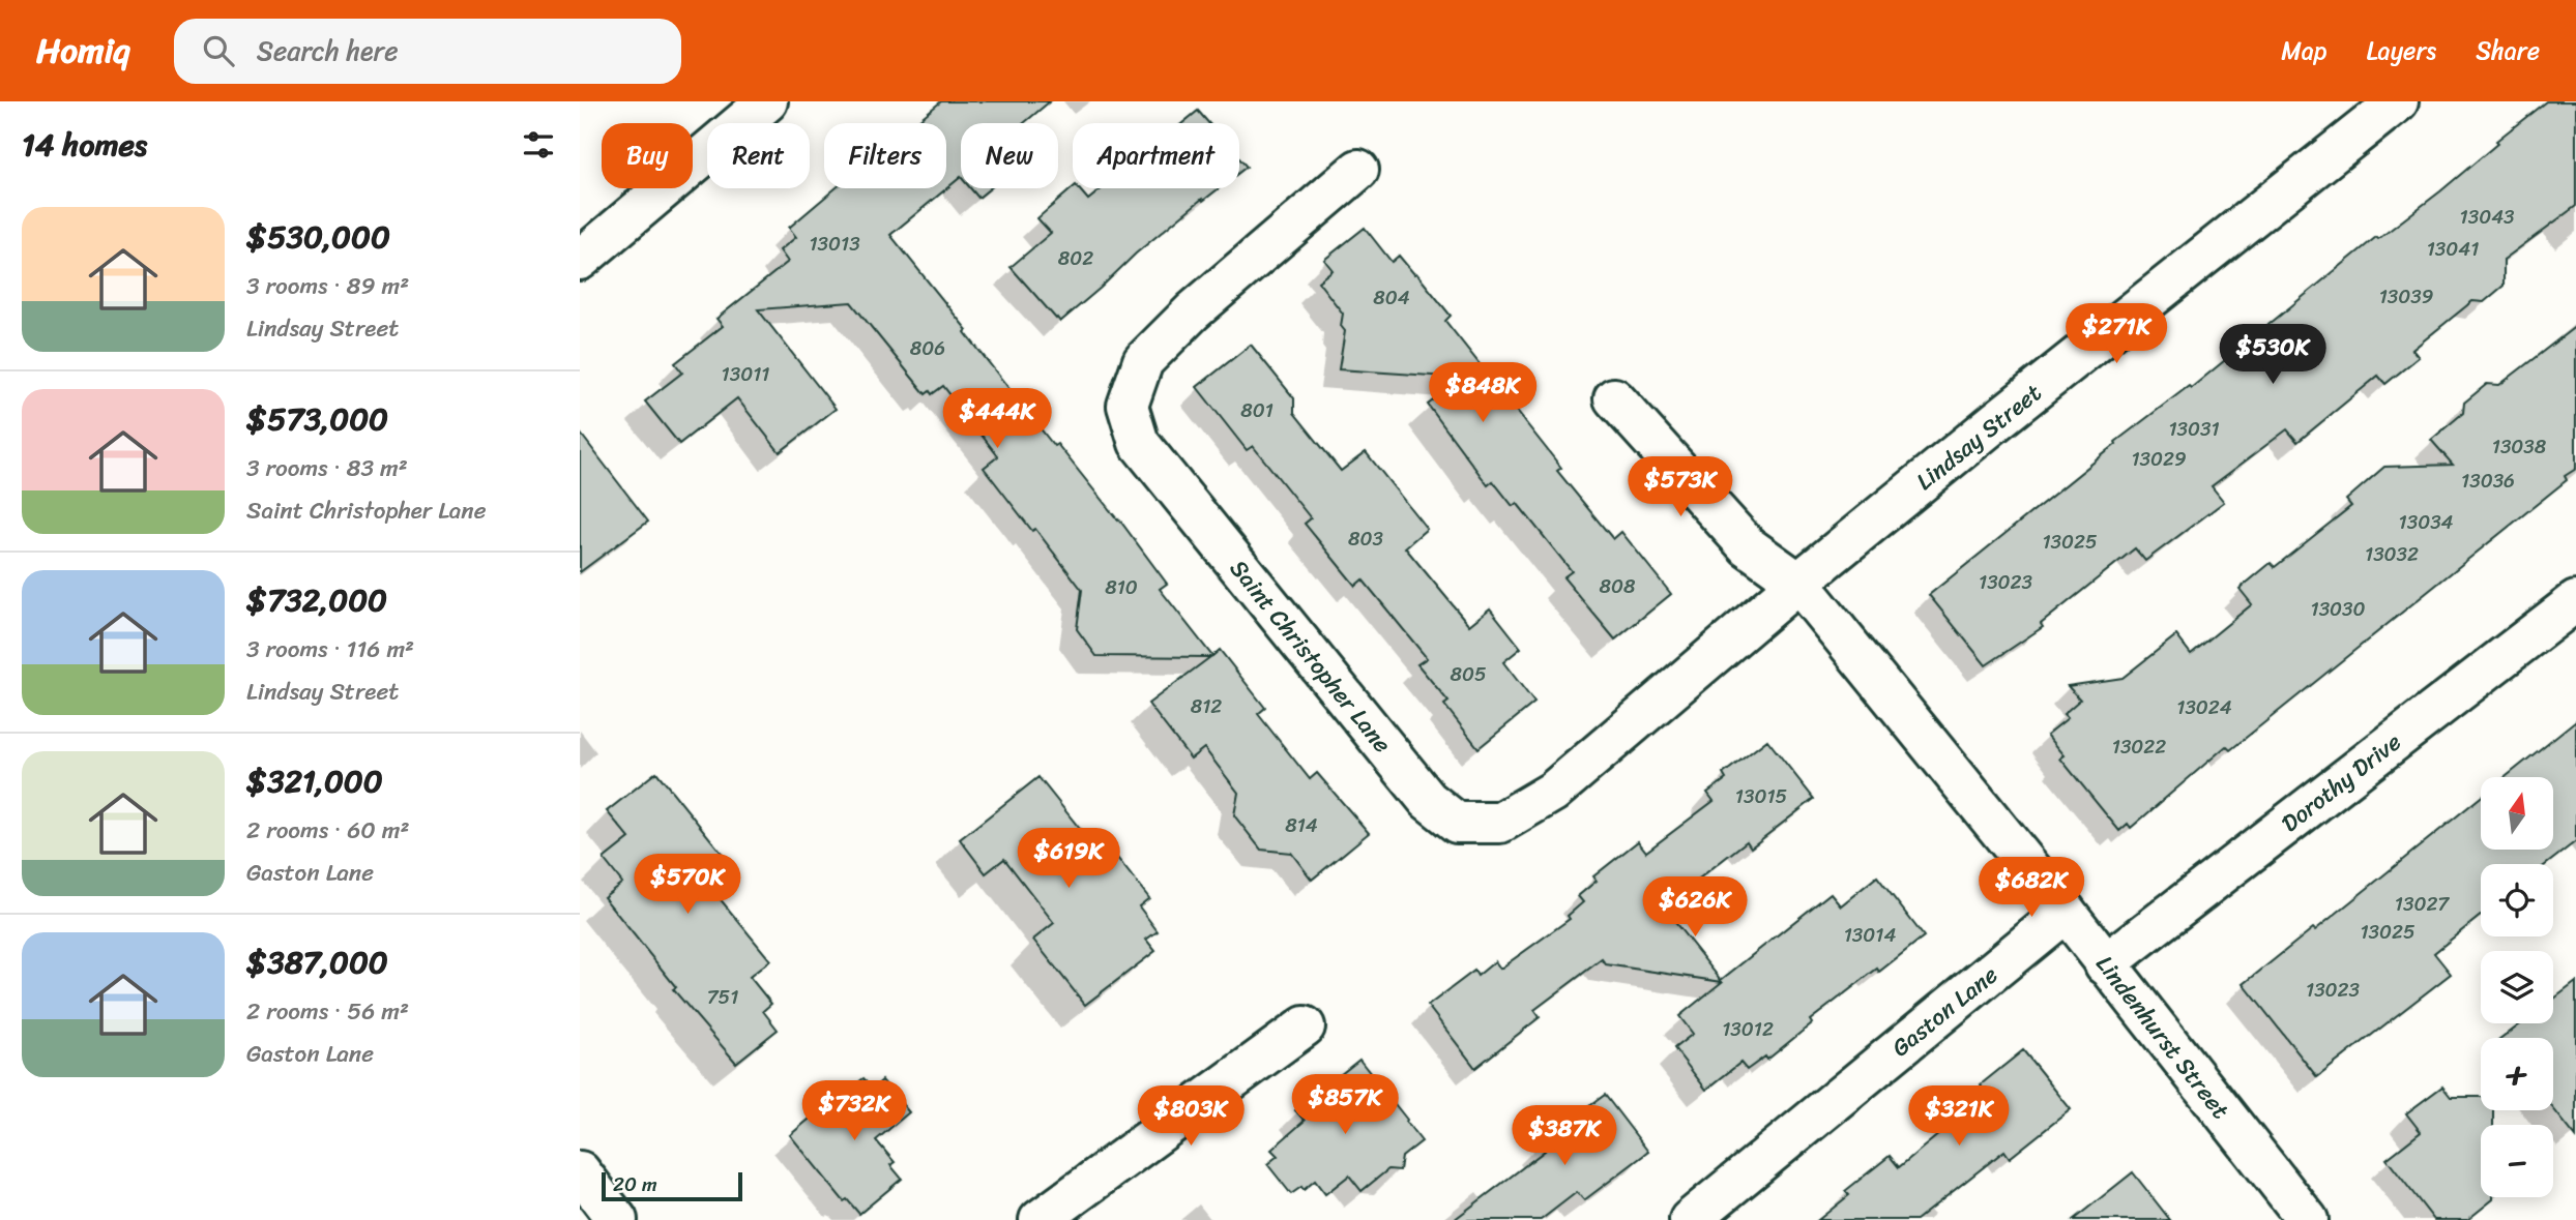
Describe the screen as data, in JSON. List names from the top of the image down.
{
  "streets": {
    "street": [
      "Lindsay Street",
      "Saint Christopher Lane",
      "Dorothy Drive",
      "Gaston Lane",
      "Lindenhurst Street"
    ]
  },
  "crossings": [
    ["Lindsay Street", "Saint Christopher Lane"],
    ["Lindsay Street", "Lindenhurst Street"],
    ["Saint Christopher Lane", "Lindenhurst Street"],
    ["Dorothy Drive", "Lindenhurst Street"],
    ["Gaston Lane", "Lindenhurst Street"]
  ],
  "house_numbers": [
    "13043",
    "13013",
    "13041",
    "802",
    "13039",
    "804",
    "806",
    "13011",
    "801",
    "13031",
    "13038",
    "13029",
    "13036",
    "13034",
    "803",
    "13025",
    "13032",
    "13023",
    "808",
    "810",
    "13030",
    "805",
    "812",
    "13024",
    "13022",
    "13015",
    "814",
    "13027",
    "13025",
    "13014",
    "13023",
    "751",
    "13012"
  ],
  "scale_bar": "20 m",
  "north": "top",
  "page": {
    "header": "Homiq",
    "search": "Search here",
    "nav": ["Map", "Layers", "Share"],
    "heading": "14 homes",
    "chip": [
      "Buy",
      "Rent",
      "Filters",
      "New",
      "Apartment"
    ],
    "list": [
      {
        "name": "$530,000",
        "note": "3 rooms · 89 m² · Lindsay Street"
      },
      {
        "name": "$573,000",
        "note": "3 rooms · 83 m² · Saint Christopher Lane"
      },
      {
        "name": "$732,000",
        "note": "3 rooms · 116 m² · Lindsay Street"
      },
      {
        "name": "$321,000",
        "note": "2 rooms · 60 m² · Gaston Lane"
      },
      {
        "name": "$387,000",
        "note": "2 rooms · 56 m² · Gaston Lane"
      }
    ],
    "price": [
      "$271K",
      "$530K",
      "$848K",
      "$444K",
      "$573K",
      "$619K",
      "$570K",
      "$682K",
      "$626K",
      "$857K",
      "$732K",
      "$803K",
      "$321K",
      "$387K"
    ],
    "map_buttons": ["+", "−"],
    "scale": "20 m"
  }
}
